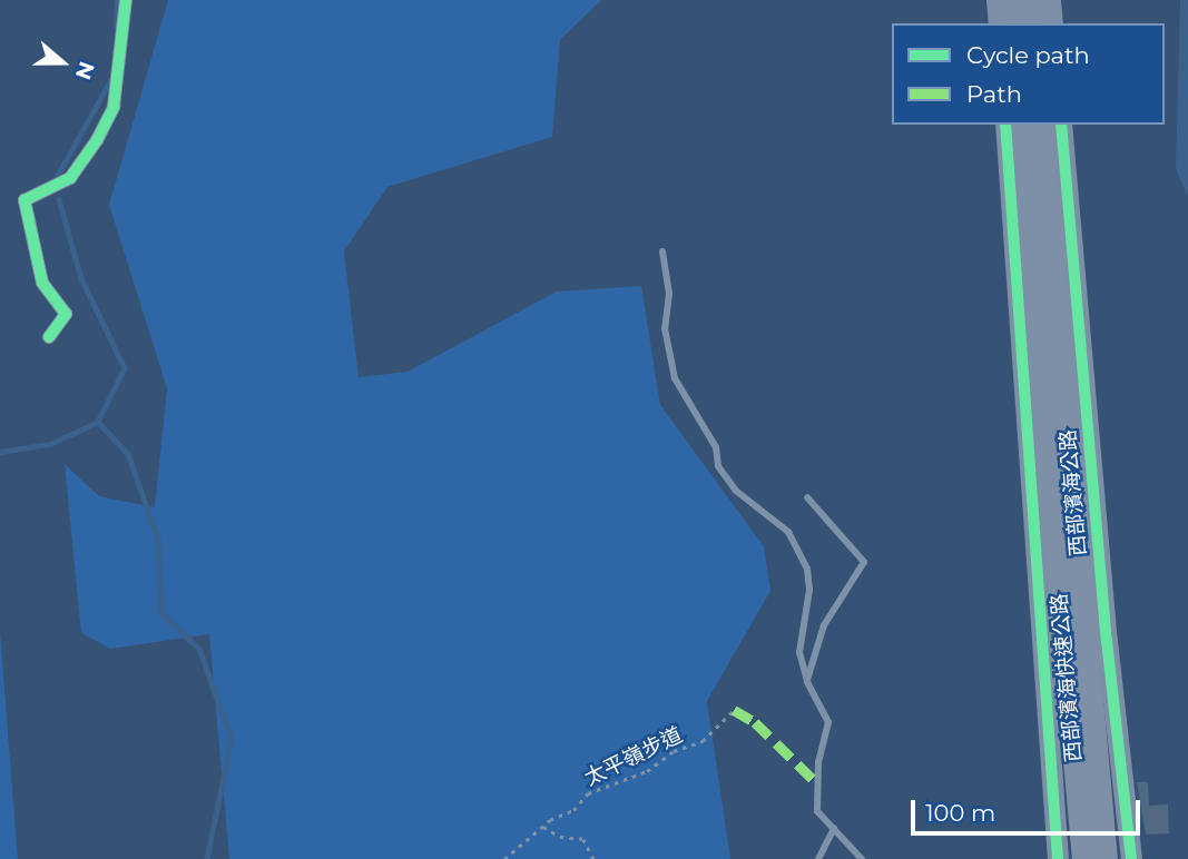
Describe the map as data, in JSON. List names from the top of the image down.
{
  "streets": {
    "highway": ["西部濱海快速公路"],
    "main road": ["西部濱海公路"],
    "path": ["太平嶺步道"]
  },
  "legend": ["Cycle path", "Path"],
  "scale_bar": "100 m",
  "north": "right"
}
